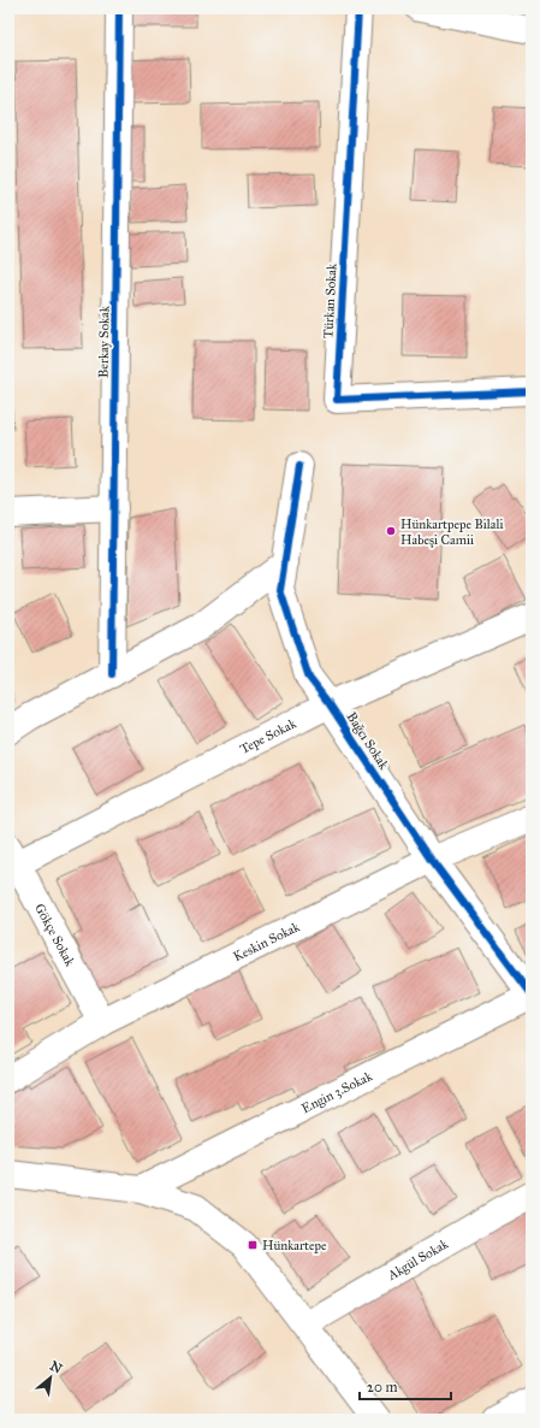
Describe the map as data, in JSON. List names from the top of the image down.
{
  "streets": {
    "street": [
      "Türkan Sokak",
      "Berkay Sokak",
      "Tepe Sokak",
      "Bağcı Sokak",
      "Gökçe Sokak",
      "Keskin Sokak",
      "Engin 3.Sokak",
      "Akgül Sokak"
    ]
  },
  "crossings": [
    ["Tepe Sokak", "Bağcı Sokak"],
    ["Tepe Sokak", "Gökçe Sokak"],
    ["Bağcı Sokak", "Keskin Sokak"],
    ["Bağcı Sokak", "Engin 3.Sokak"],
    ["Gökçe Sokak", "Keskin Sokak"]
  ],
  "places": {
    "other": ["Hünkartpepe Bilali Habeşi Camii"],
    "transit": ["Hünkartepe"]
  },
  "scale_bar": "20 m",
  "north": "top right"
}
